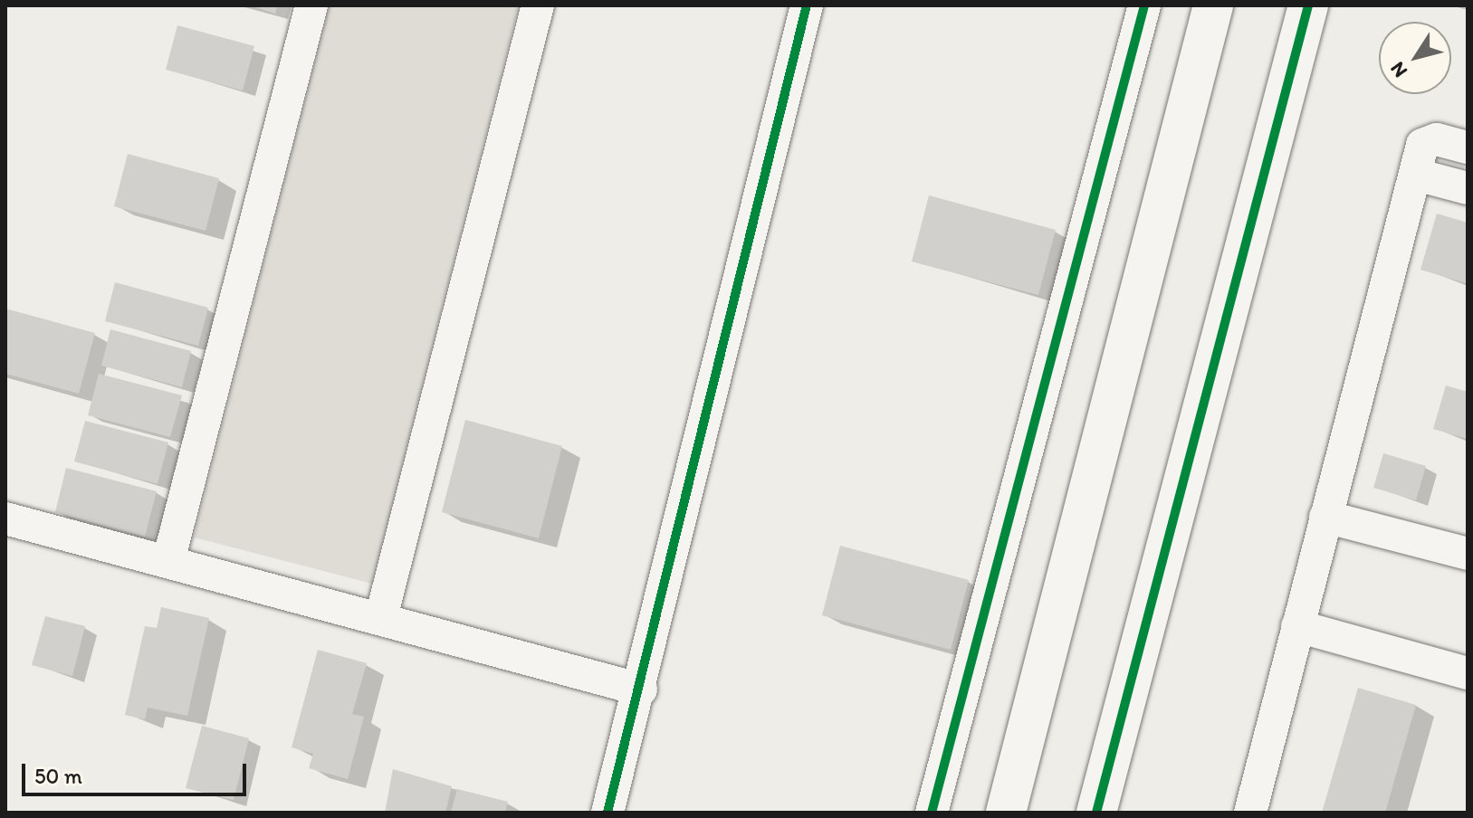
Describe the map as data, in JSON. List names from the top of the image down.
{
  "scale_bar": "50 m",
  "north": "bottom left"
}
